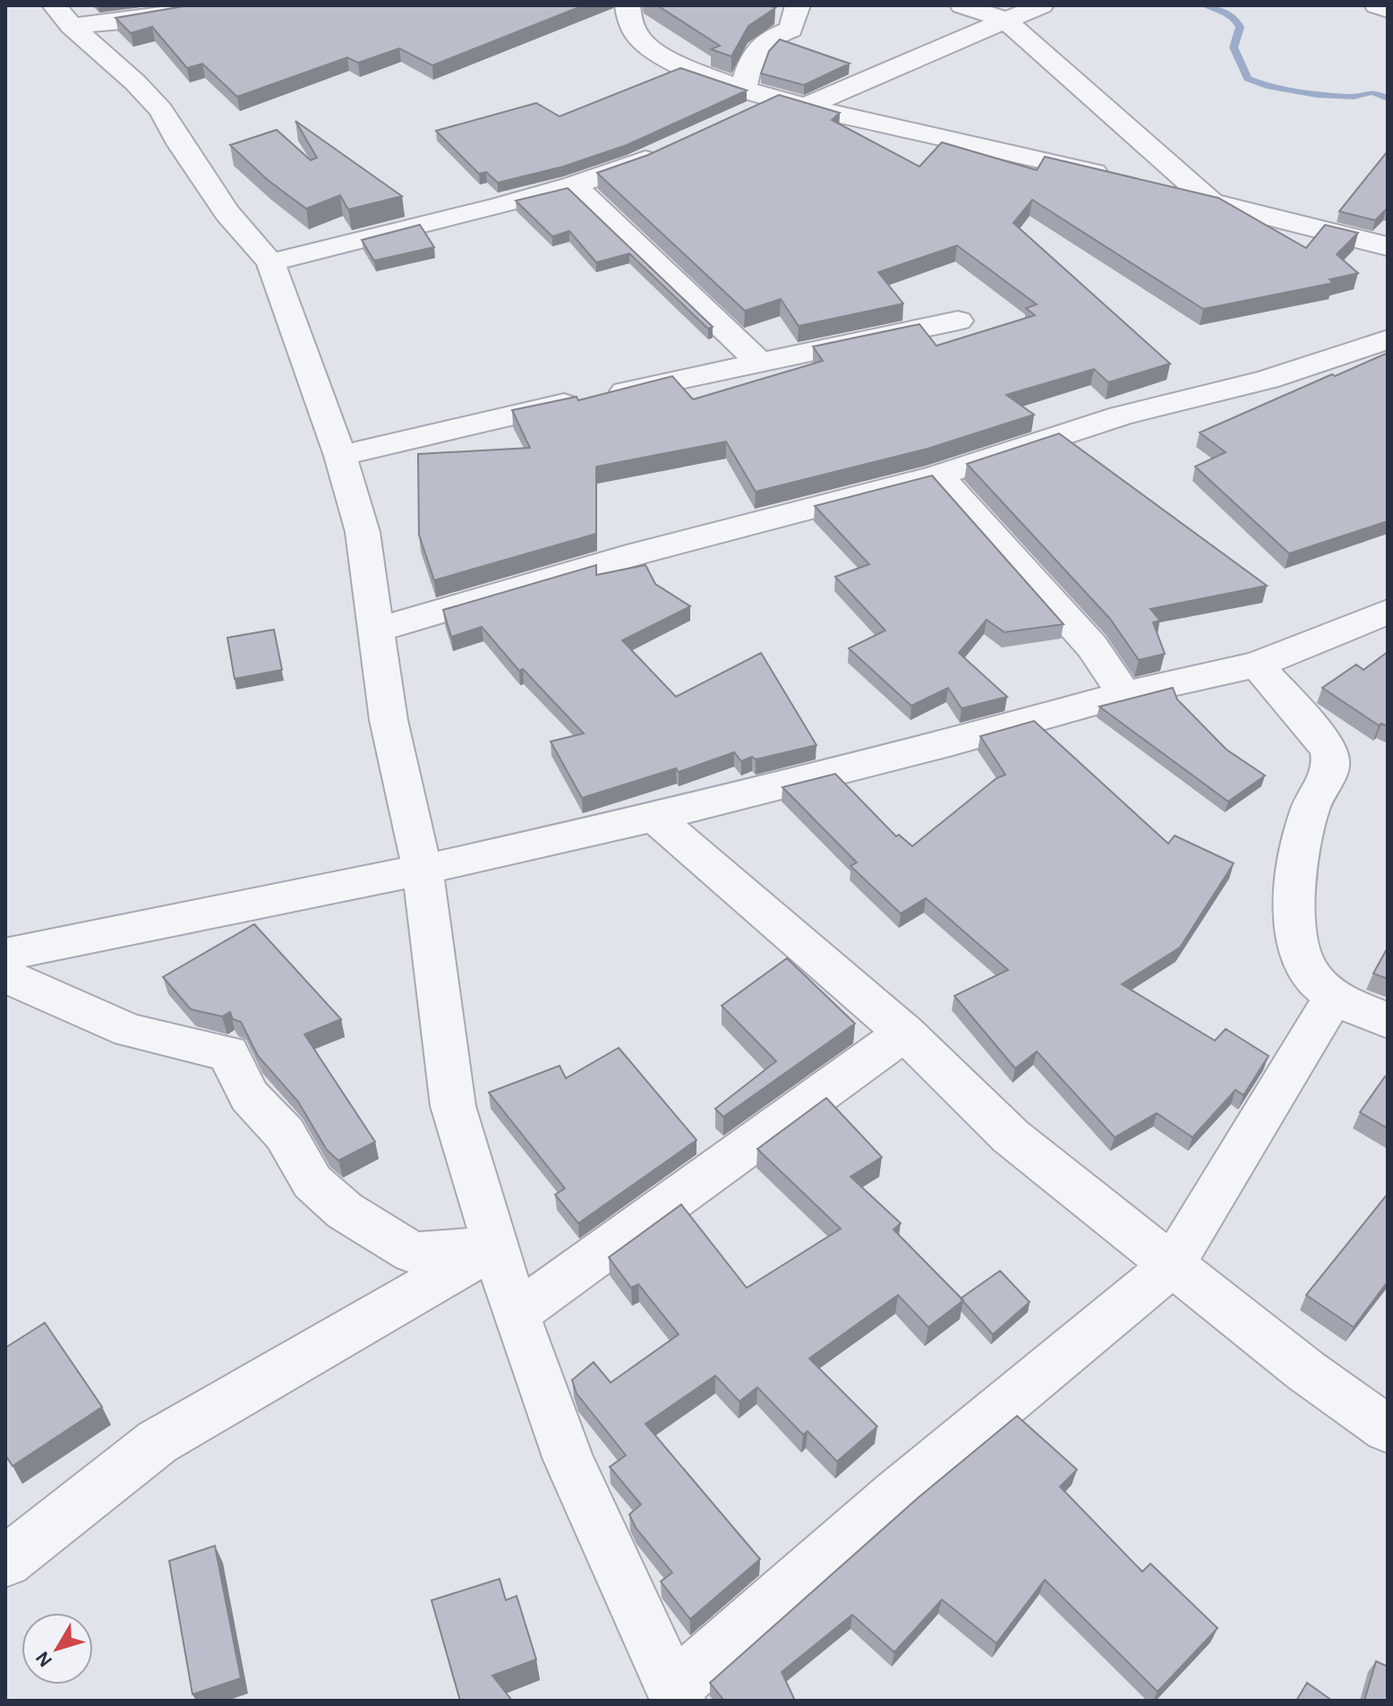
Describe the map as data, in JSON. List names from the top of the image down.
{
  "north": "bottom left"
}
